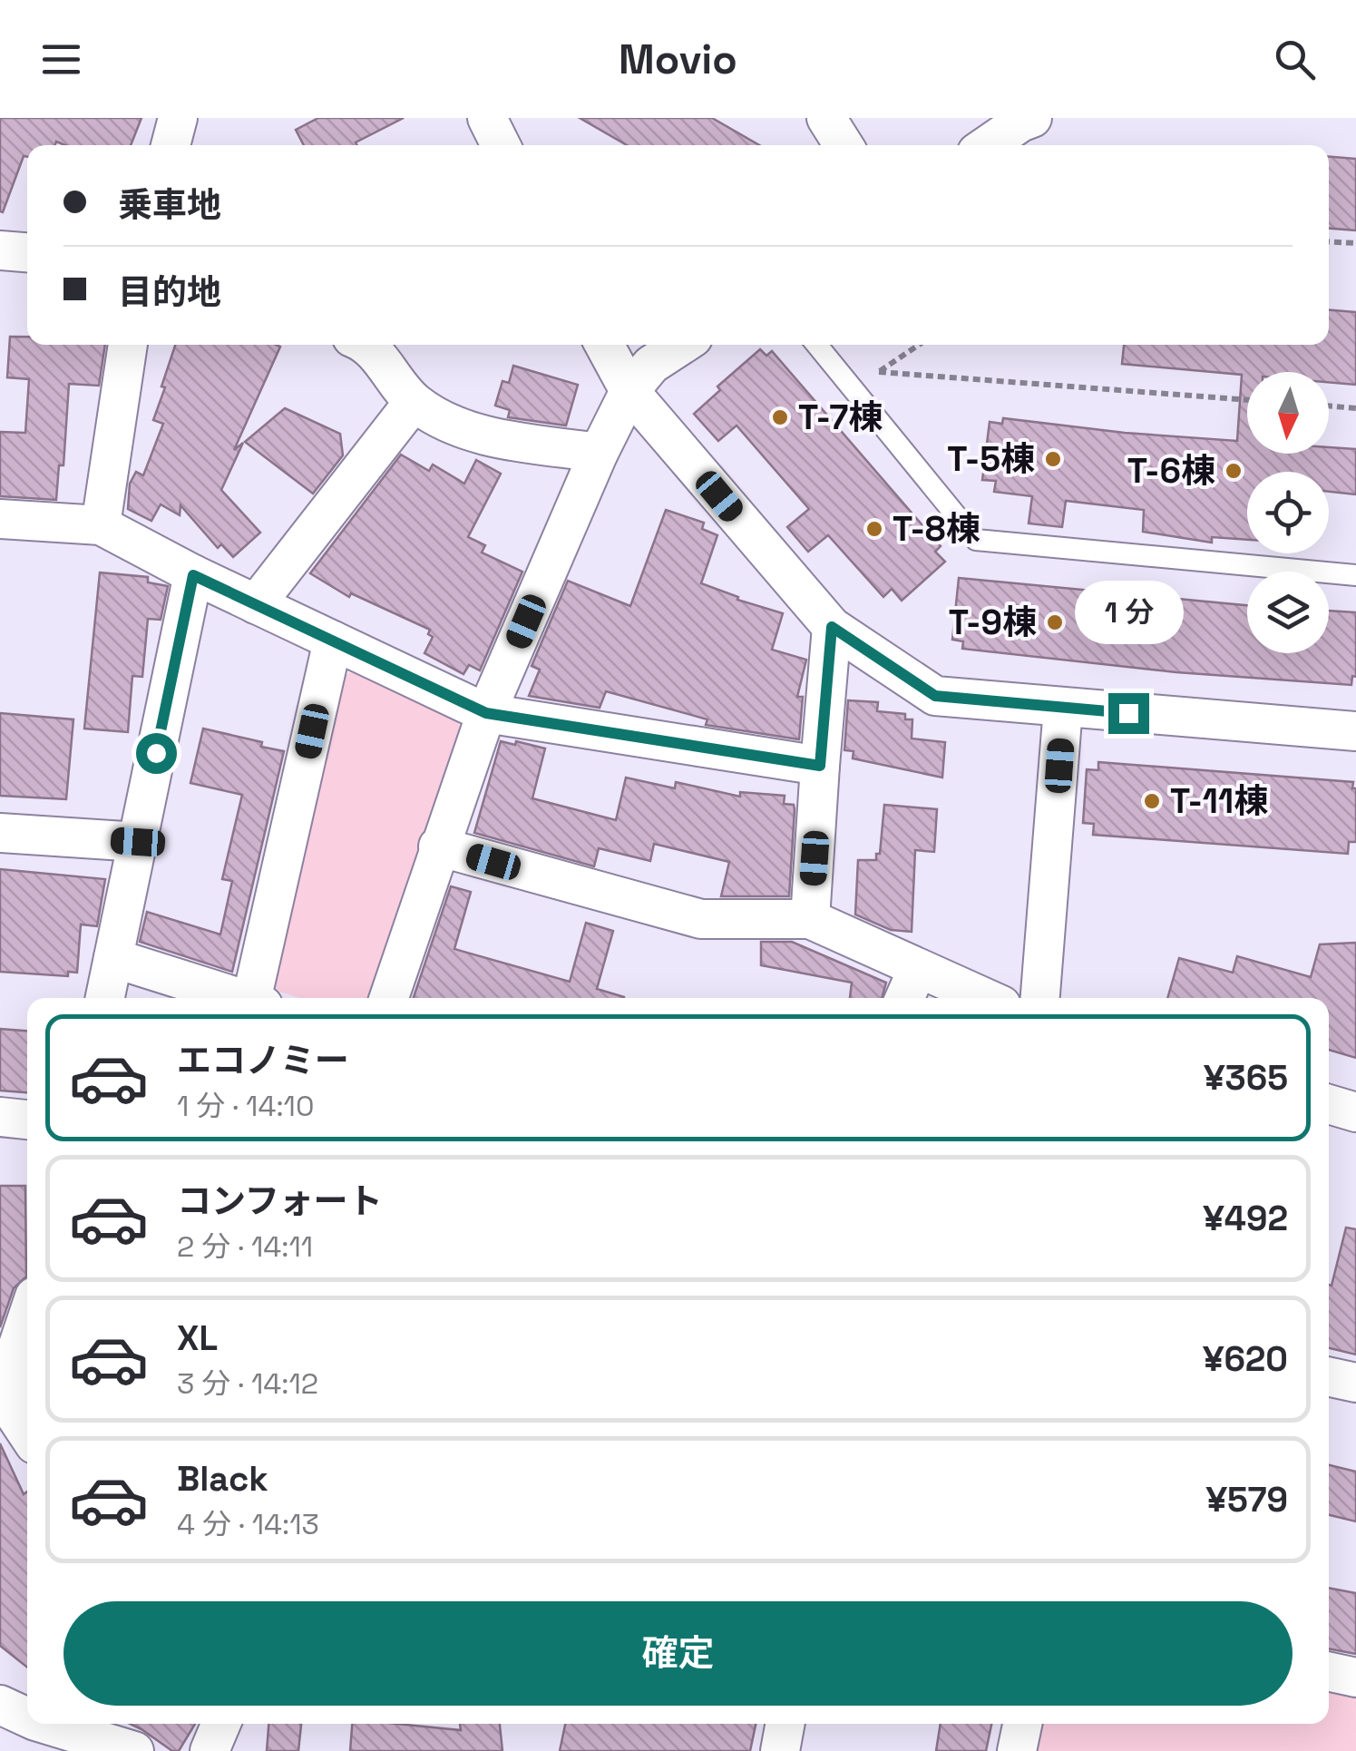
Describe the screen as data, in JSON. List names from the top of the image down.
{
  "places": [
    "T-7棟",
    "T-5棟",
    "T-6棟",
    "T-8棟",
    "T-9棟",
    "T-11棟"
  ],
  "north": "bottom",
  "page": {
    "header": "Movio",
    "banner": ["乗車地", "目的地"],
    "bubble": "1 分",
    "list": [
      {
        "name": "エコノミー",
        "note": "1 分 · 14:10",
        "value": "¥365"
      },
      {
        "name": "コンフォート",
        "note": "2 分 · 14:11",
        "value": "¥492"
      },
      {
        "name": "XL",
        "note": "3 分 · 14:12",
        "value": "¥620"
      },
      {
        "name": "Black",
        "note": "4 分 · 14:13",
        "value": "¥579"
      }
    ],
    "buttons": "確定"
  }
}
